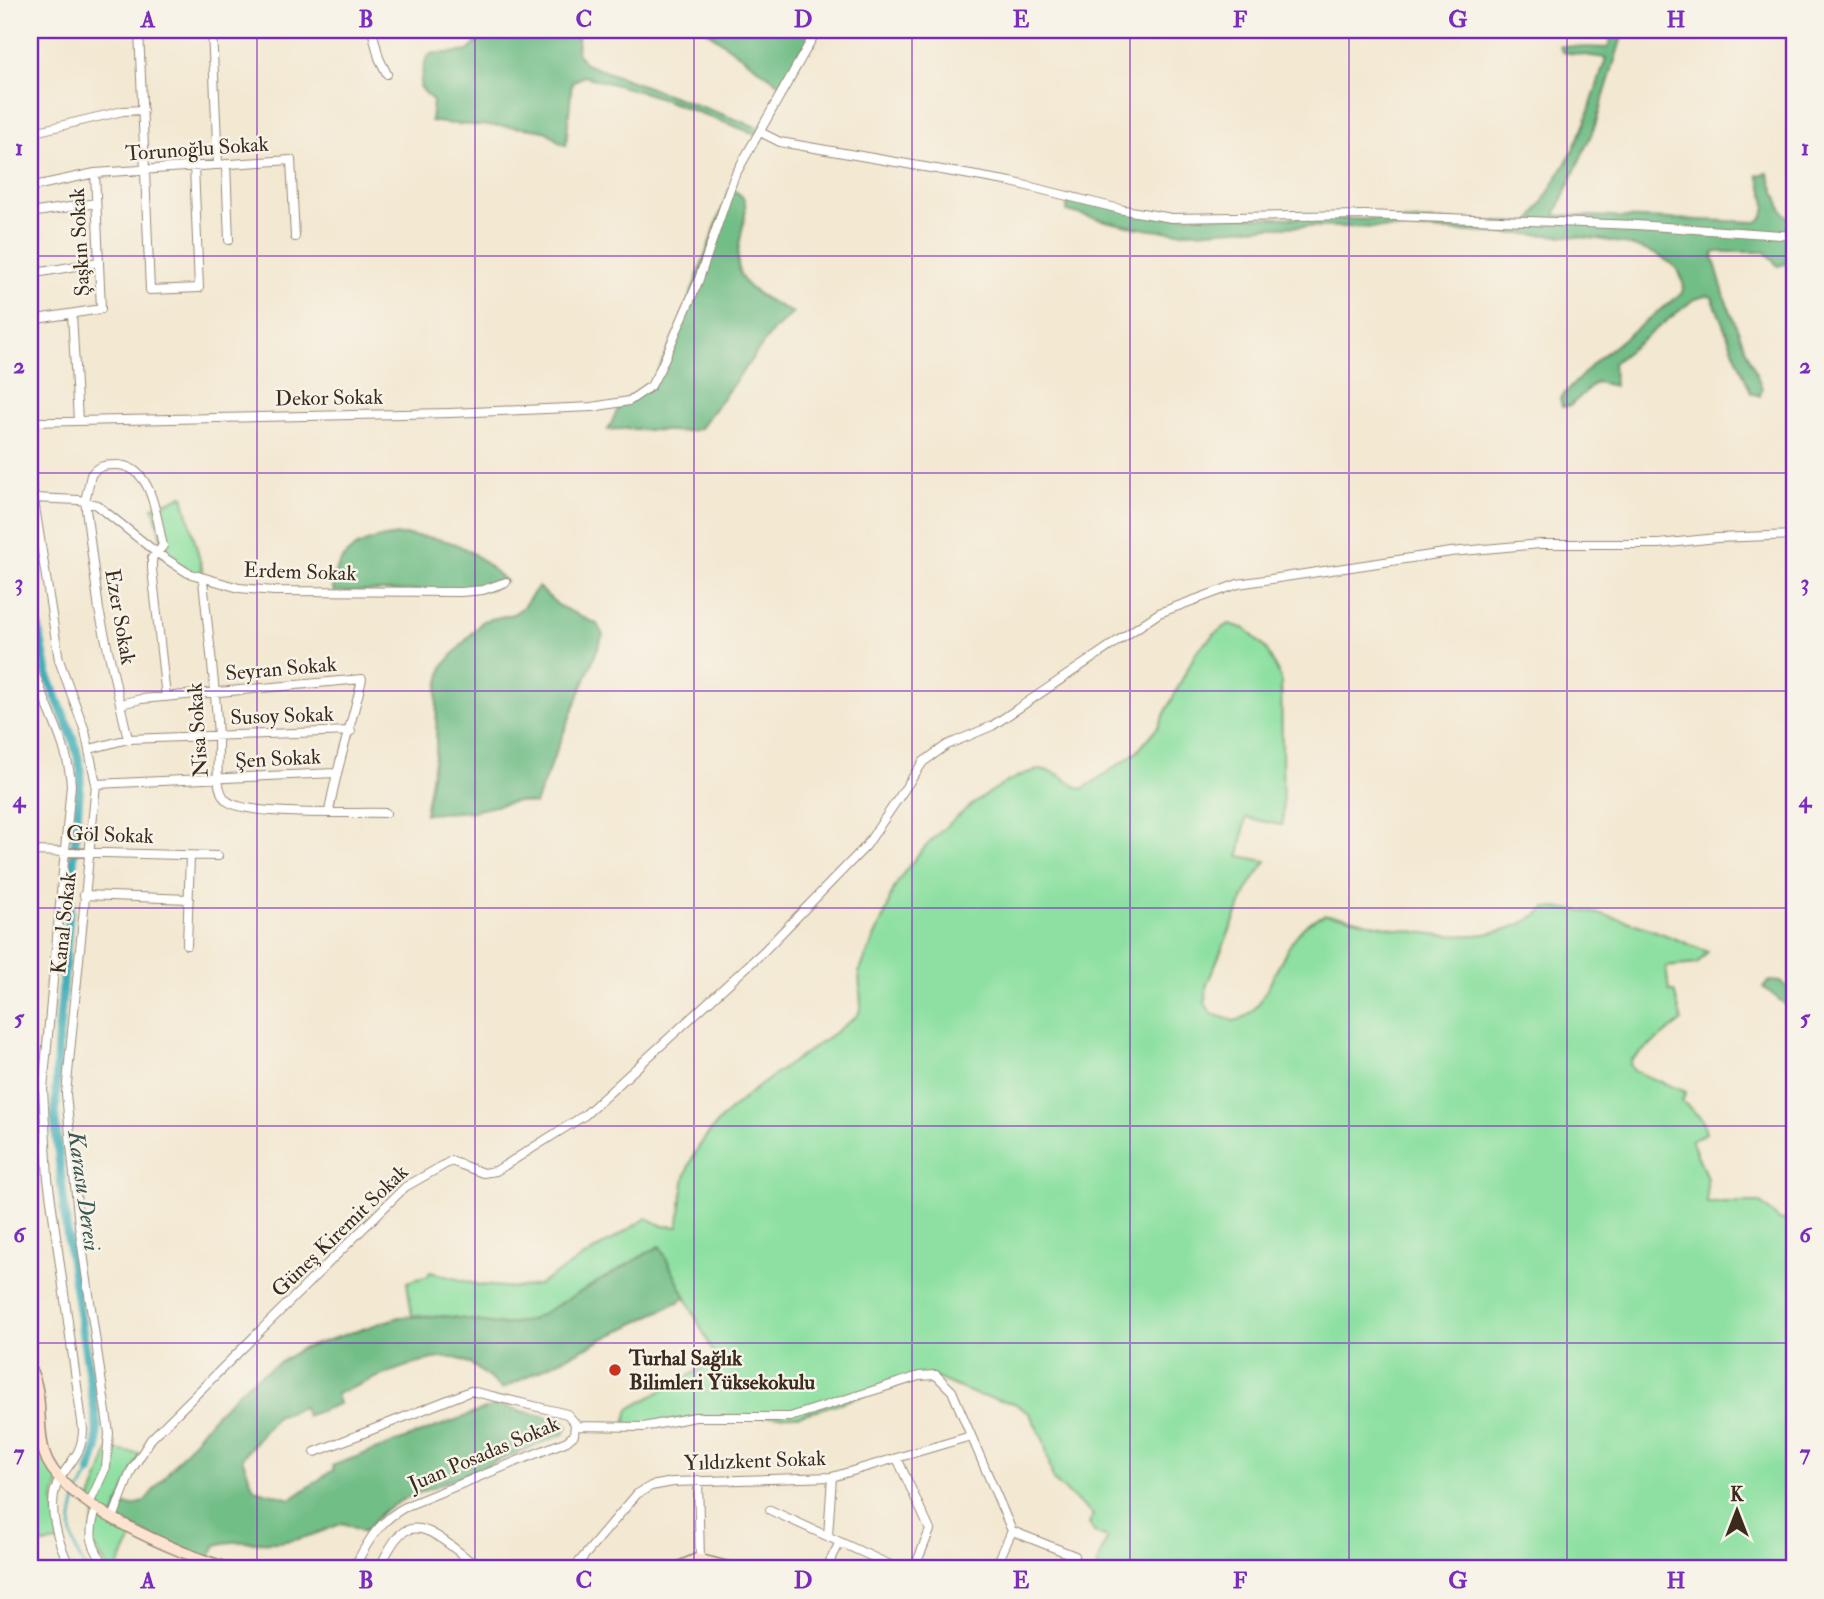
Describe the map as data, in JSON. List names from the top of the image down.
{
  "streets": {
    "street": [
      "Torunoğlu Sokak",
      "Şaşkın Sokak",
      "Dekor Sokak",
      "Erdem Sokak",
      "Ezer Sokak",
      "Seyran Sokak",
      "Susoy Sokak",
      "Nisa Sokak",
      "Şen Sokak",
      "Göl Sokak",
      "Kanal Sokak",
      "Güneş Kiremit Sokak",
      "Juan Posadas Sokak",
      "Yıldızkent Sokak"
    ]
  },
  "crossings": [
    ["Torunoğlu Sokak", "Şaşkın Sokak"],
    ["Erdem Sokak", "Ezer Sokak"],
    ["Erdem Sokak", "Nisa Sokak"],
    ["Erdem Sokak", "Kanal Sokak"],
    ["Ezer Sokak", "Seyran Sokak"],
    ["Ezer Sokak", "Susoy Sokak"],
    ["Seyran Sokak", "Susoy Sokak"],
    ["Seyran Sokak", "Nisa Sokak"],
    ["Susoy Sokak", "Nisa Sokak"],
    ["Susoy Sokak", "Kanal Sokak"],
    ["Nisa Sokak", "Şen Sokak"],
    ["Şen Sokak", "Kanal Sokak"],
    ["Göl Sokak", "Kanal Sokak"]
  ],
  "water": ["Karasu Deresi"],
  "places": ["Turhal Sağlık Bilimleri Yüksekokulu"],
  "north": "top",
  "grid": {
    "columns": [
      "A",
      "B",
      "C",
      "D",
      "E",
      "F",
      "G",
      "H"
    ],
    "rows": [
      "1",
      "2",
      "3",
      "4",
      "5",
      "6",
      "7"
    ]
  }
}
